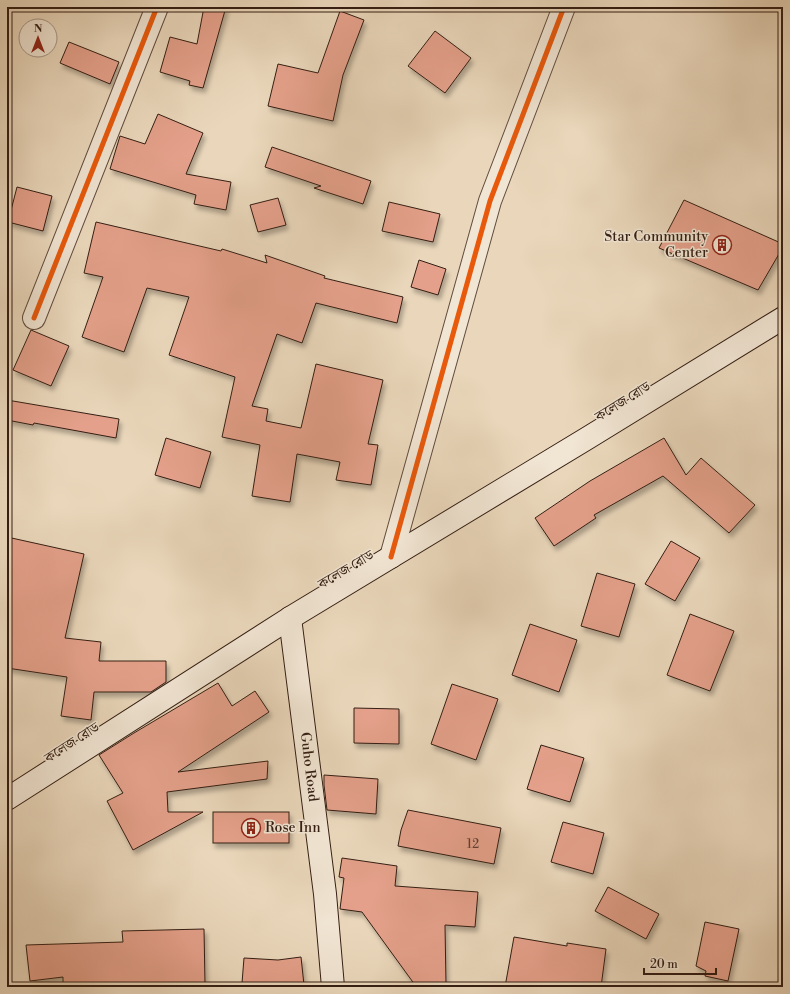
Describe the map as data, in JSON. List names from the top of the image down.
{
  "streets": {
    "main road": ["কলেজ রোড", "Guho Road"]
  },
  "crossings": [
    ["কলেজ রোড", "Guho Road"]
  ],
  "places": {
    "building": ["Star Community Center", "Rose Inn"]
  },
  "house_numbers": ["12"],
  "scale_bar": "20 m",
  "north": "top"
}
